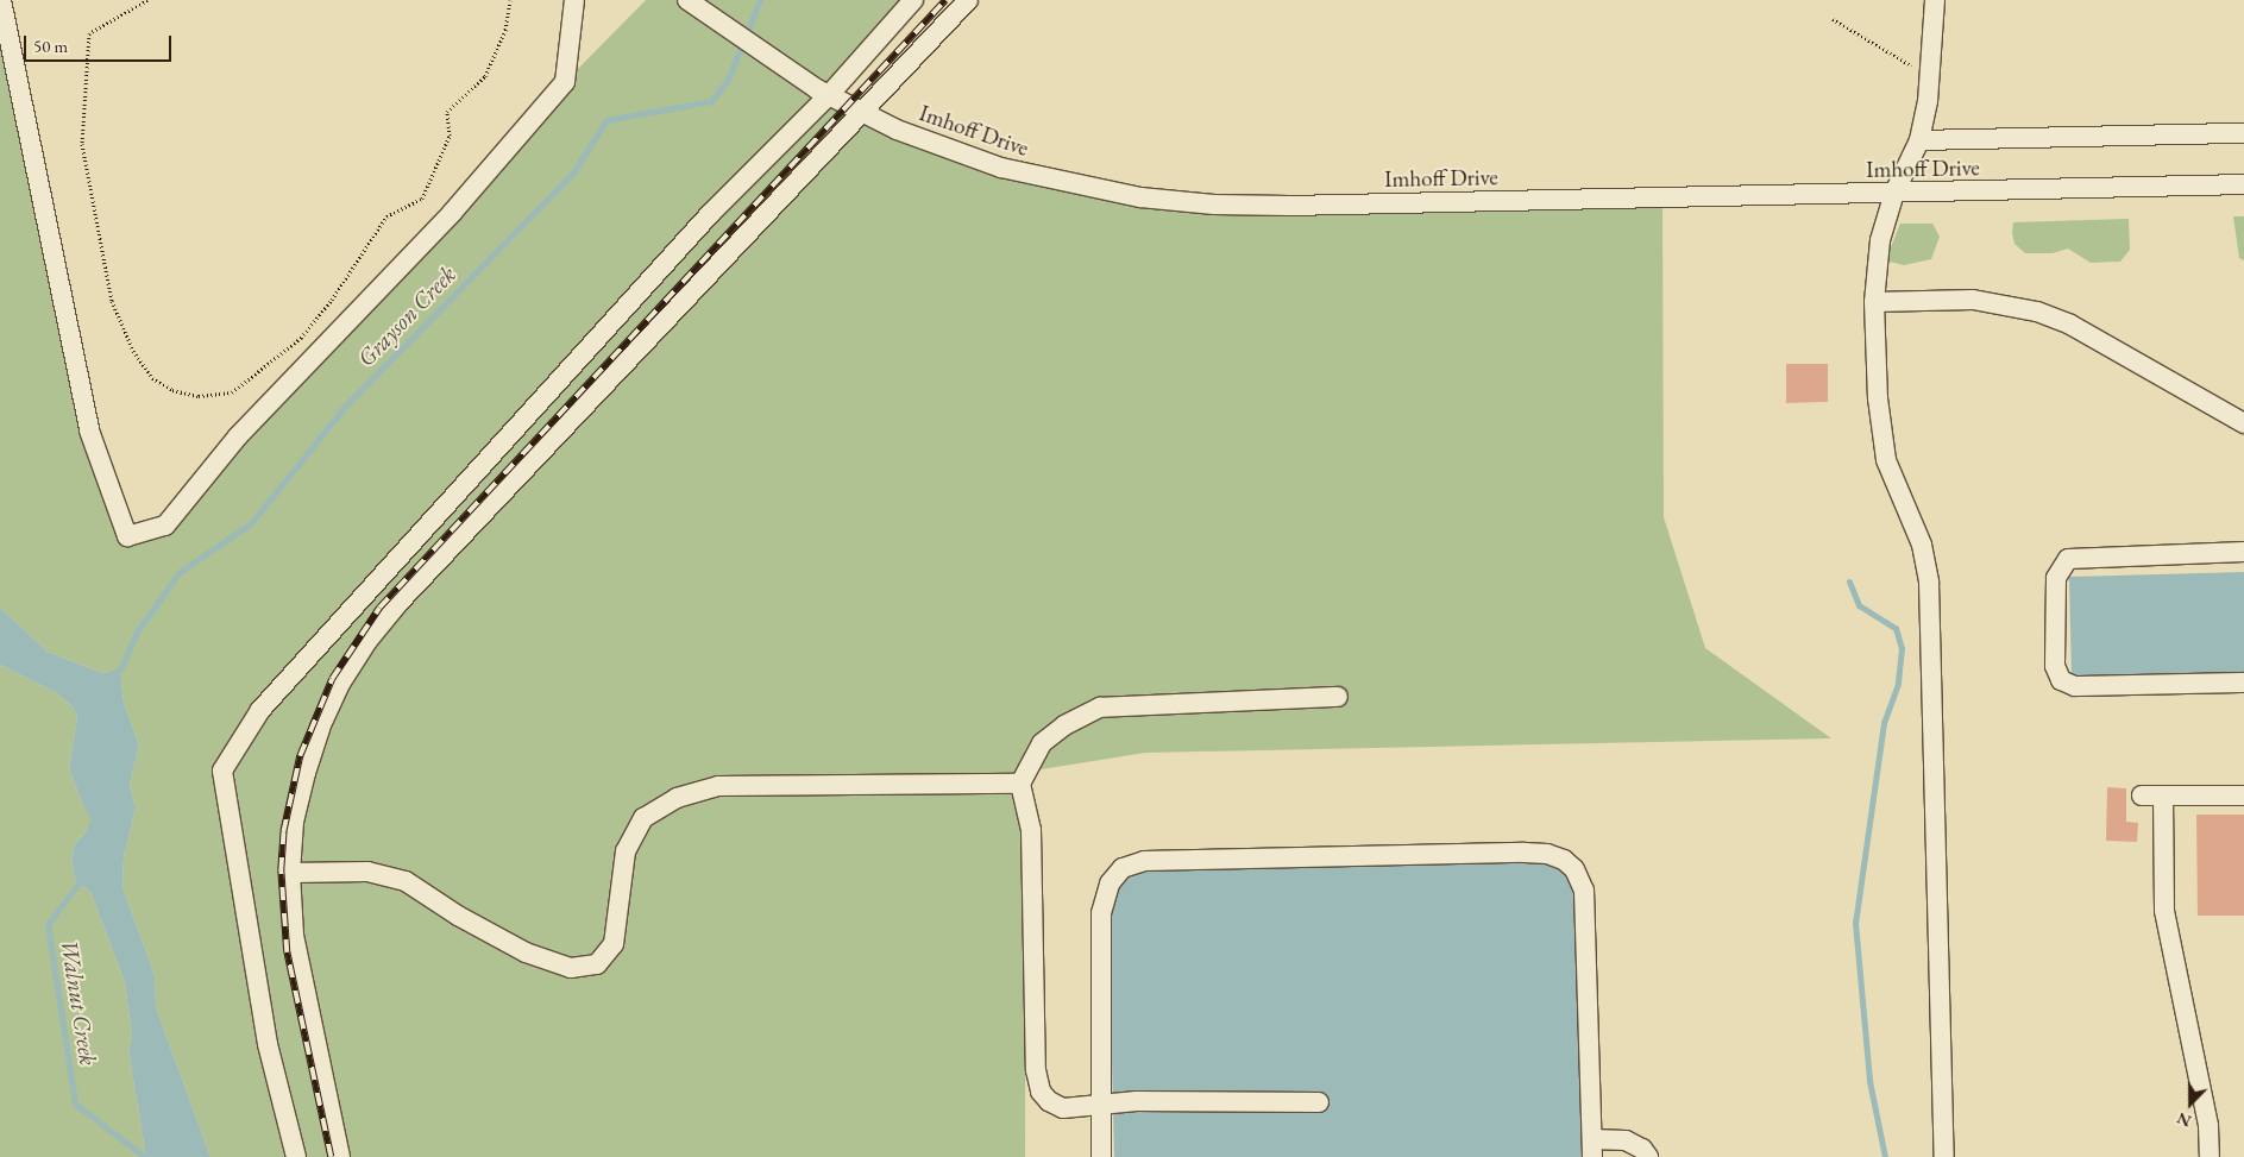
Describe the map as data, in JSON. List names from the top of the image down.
{
  "streets": {
    "street": ["Imhoff Drive"]
  },
  "water": ["Grayson Creek", "Walnut Creek"],
  "scale_bar": "50 m",
  "north": "bottom"
}
